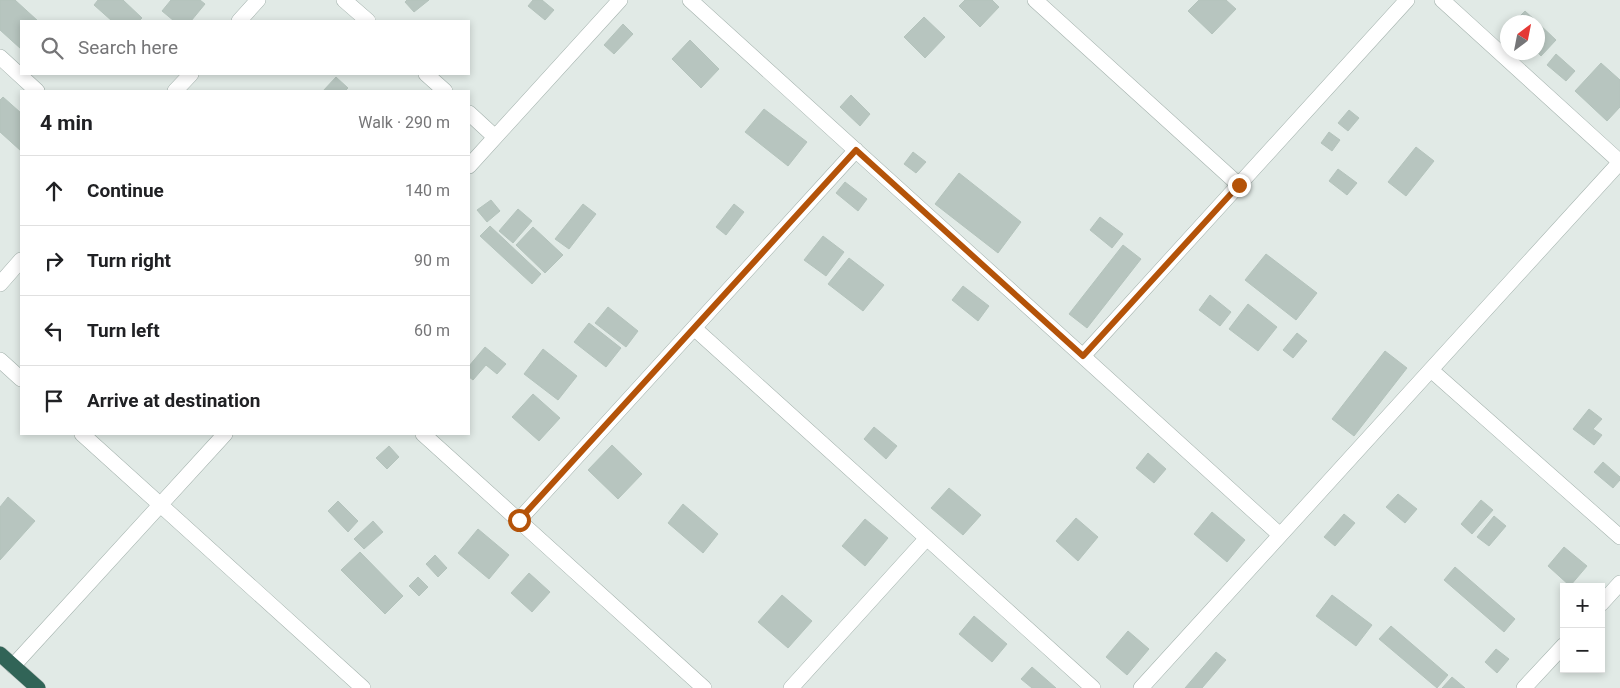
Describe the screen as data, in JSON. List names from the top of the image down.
{
  "north": "top right",
  "page": {
    "search": "Search here",
    "heading": ["4 min", "Walk · 290 m"],
    "list": [
      ["Continue", "140 m"],
      ["Turn right", "90 m"],
      ["Turn left", "60 m"],
      "Arrive at destination"
    ],
    "map_buttons": ["+", "−"]
  }
}
